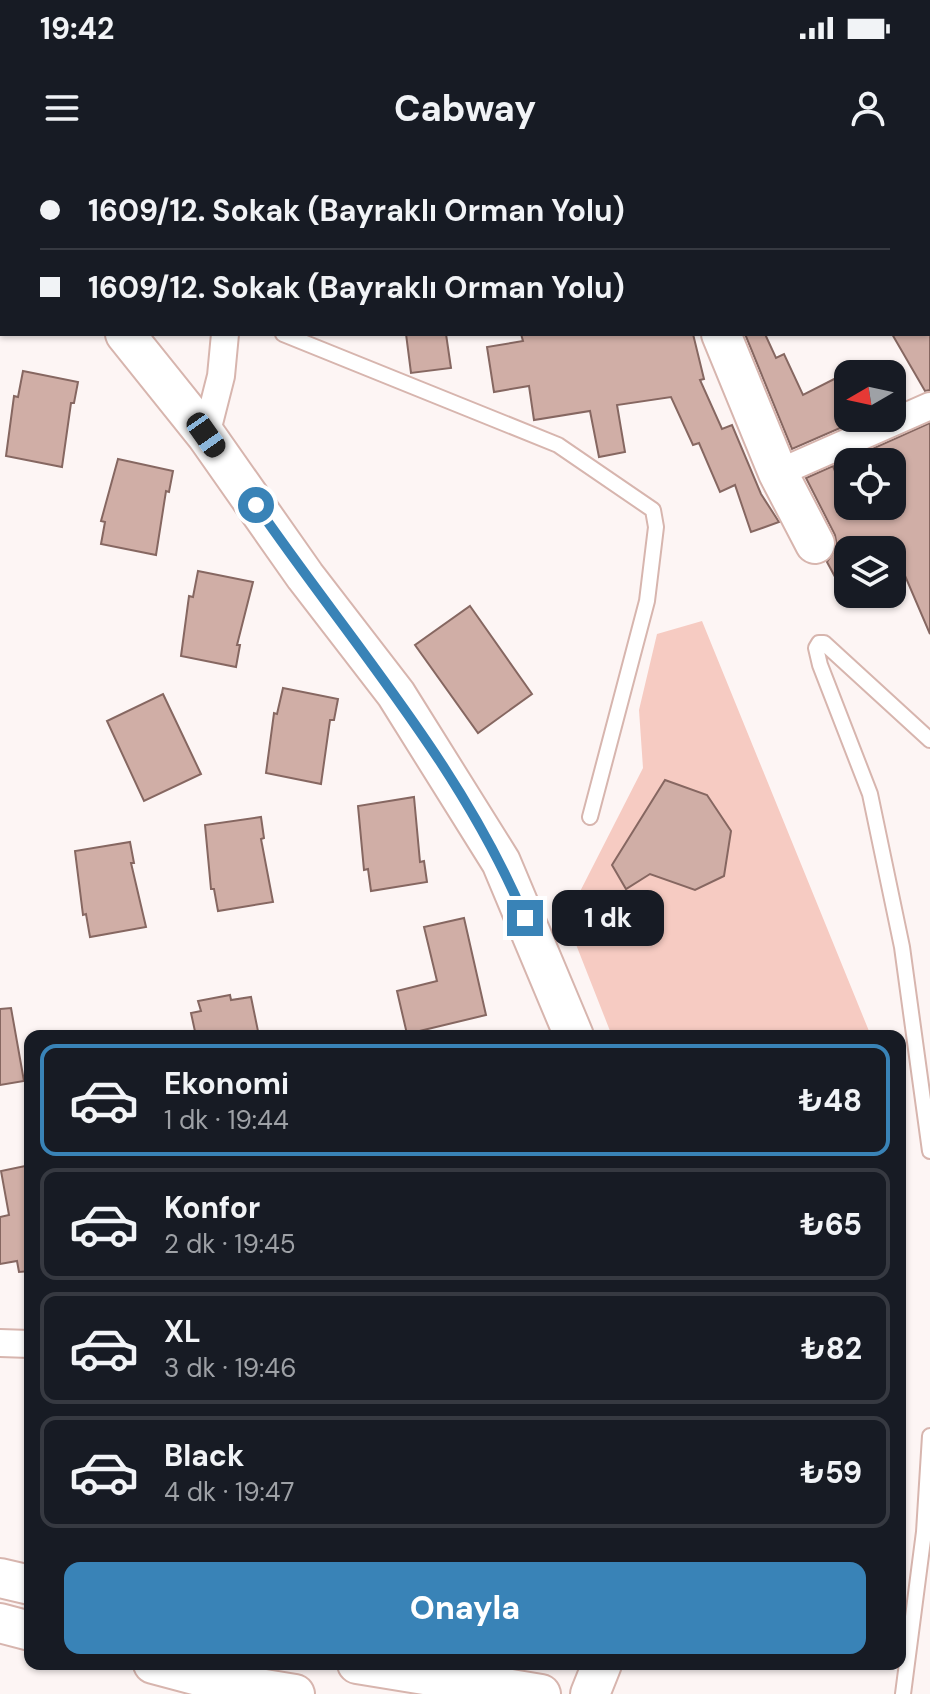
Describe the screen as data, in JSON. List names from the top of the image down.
{
  "north": "left",
  "page": {
    "status": "19:42",
    "header": "Cabway",
    "banner": ["1609/12. Sokak (Bayraklı Orman Yolu)", "1609/12. Sokak (Bayraklı Orman Yolu)"],
    "bubble": "1 dk",
    "list": [
      {
        "name": "Ekonomi",
        "note": "1 dk · 19:44",
        "value": "₺48"
      },
      {
        "name": "Konfor",
        "note": "2 dk · 19:45",
        "value": "₺65"
      },
      {
        "name": "XL",
        "note": "3 dk · 19:46",
        "value": "₺82"
      },
      {
        "name": "Black",
        "note": "4 dk · 19:47",
        "value": "₺59"
      }
    ],
    "buttons": "Onayla"
  }
}
